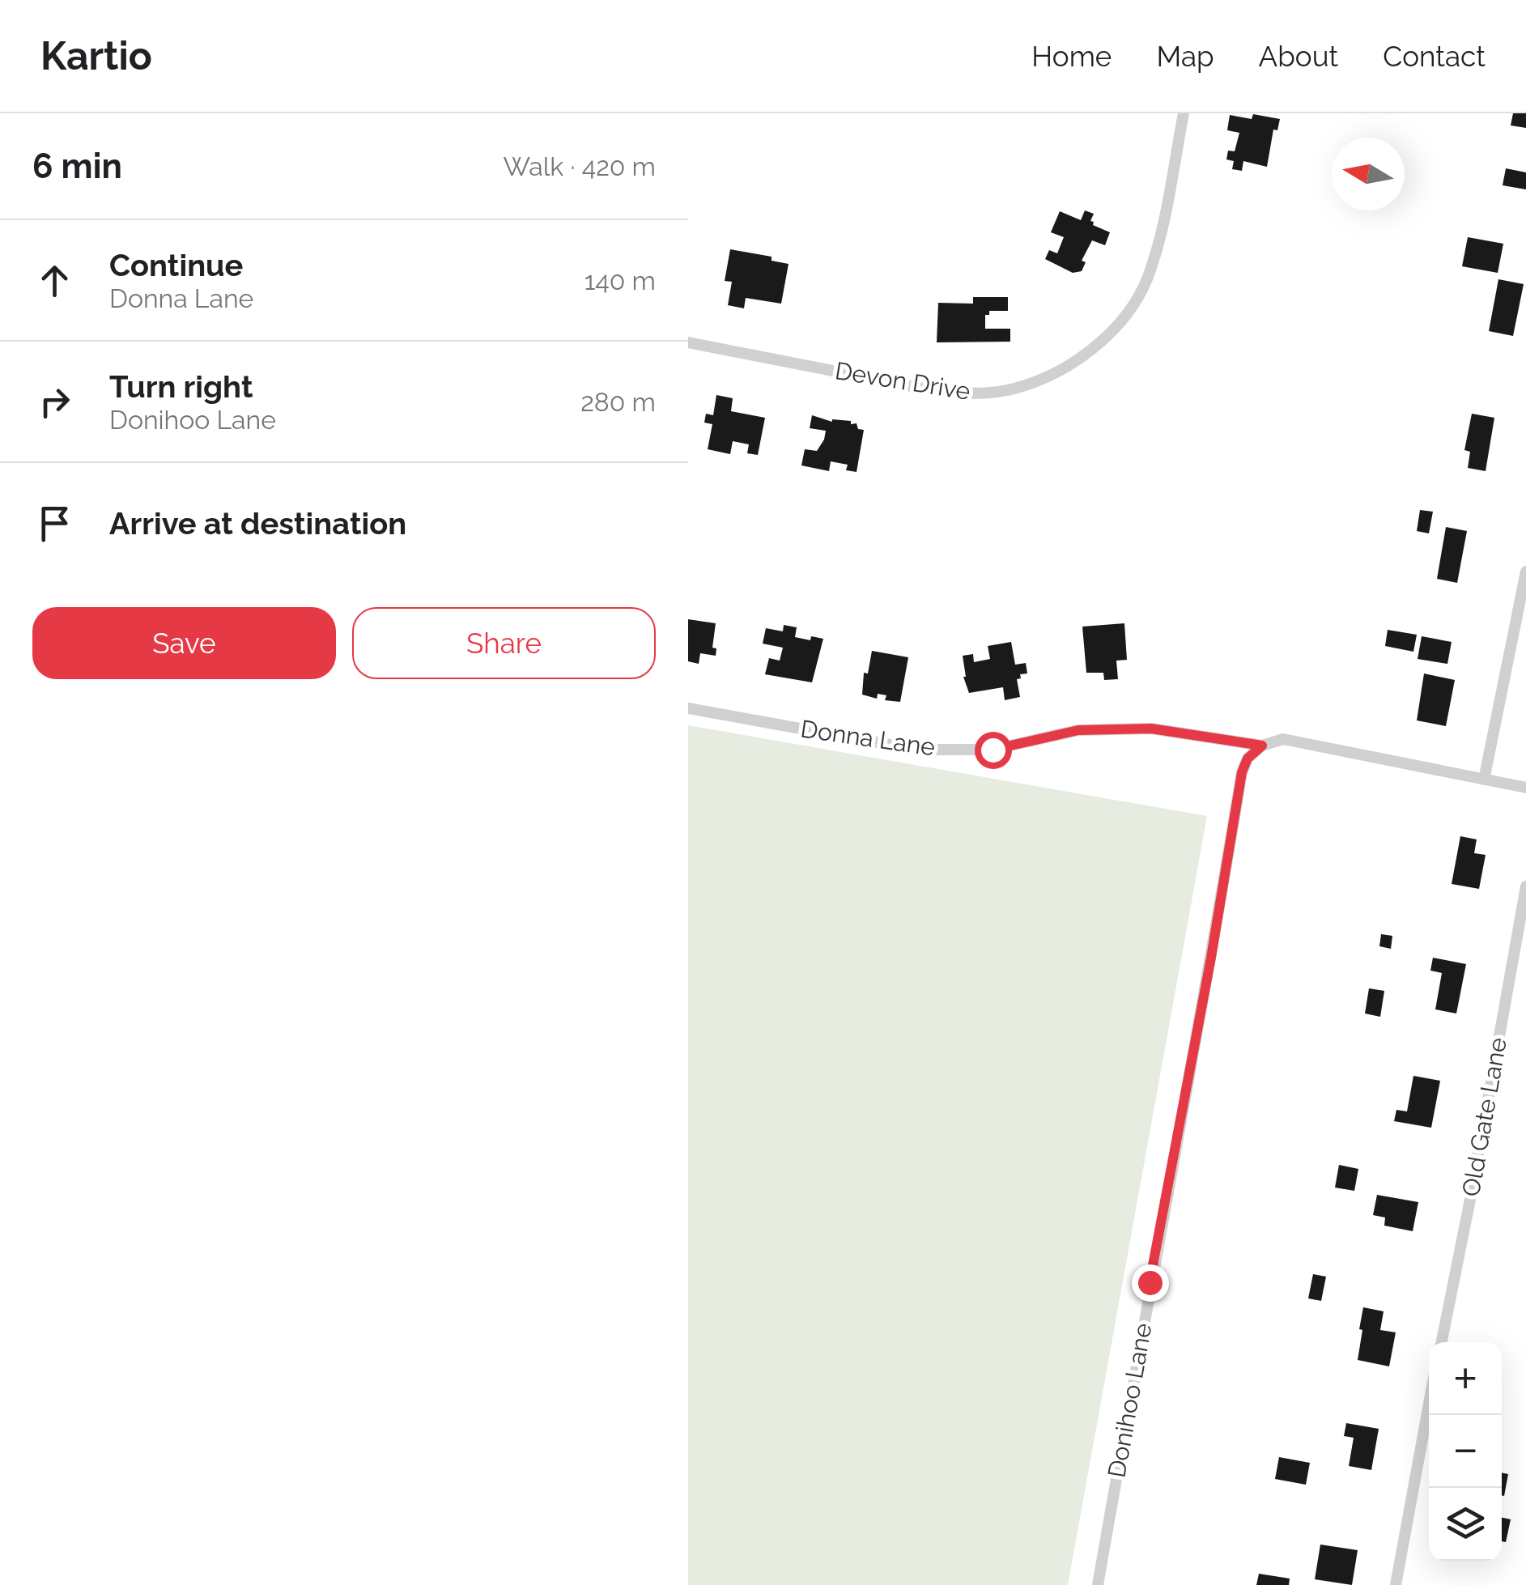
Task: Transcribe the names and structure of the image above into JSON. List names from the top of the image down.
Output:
{
  "streets": {
    "street": [
      "Devon Drive",
      "Donna Lane",
      "Old Gate Lane",
      "Donihoo Lane"
    ]
  },
  "crossings": [
    ["Donna Lane", "Donihoo Lane"]
  ],
  "north": "left",
  "page": {
    "header": "Kartio",
    "nav": [
      "Home",
      "Map",
      "About",
      "Contact"
    ],
    "heading": ["6 min", "Walk · 420 m"],
    "list": [
      ["Continue", "Donna Lane", "140 m"],
      ["Turn right", "Donihoo Lane", "280 m"],
      "Arrive at destination"
    ],
    "buttons": ["Save", "Share"],
    "map_buttons": ["+", "−"]
  }
}
